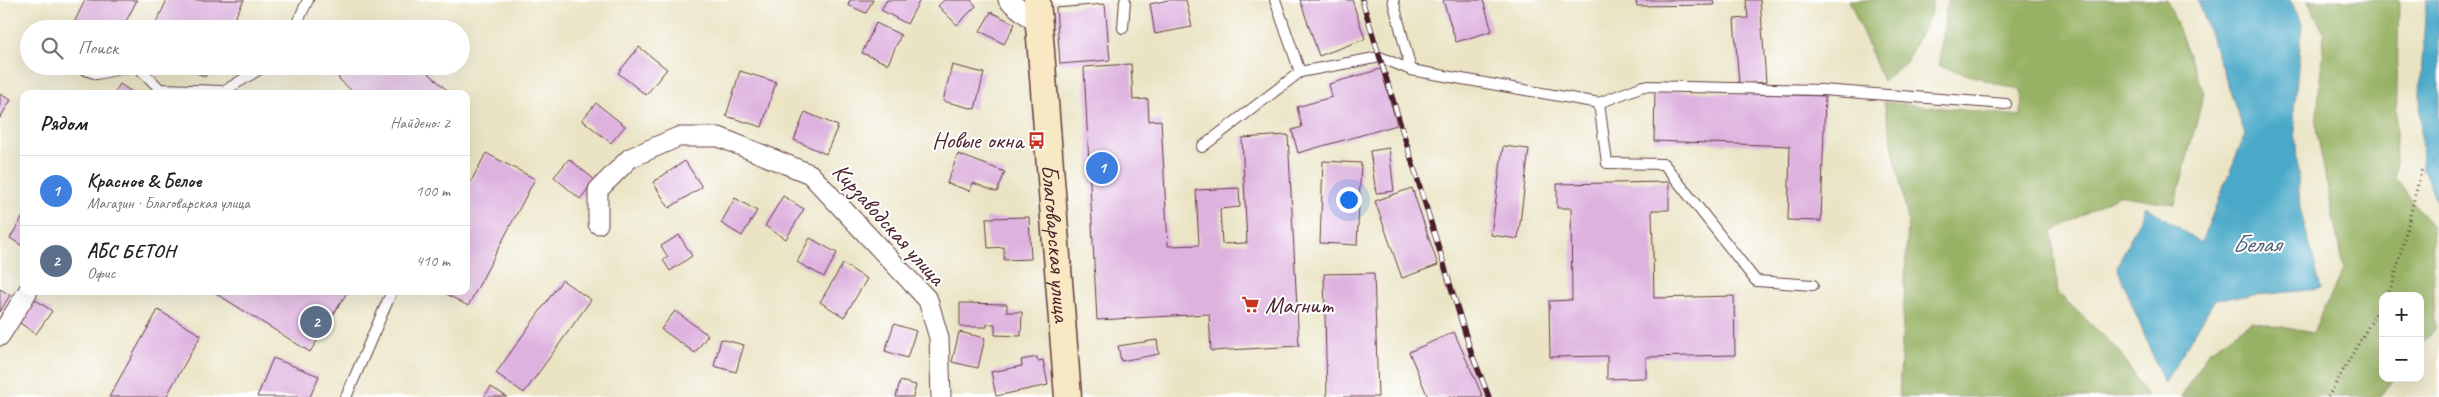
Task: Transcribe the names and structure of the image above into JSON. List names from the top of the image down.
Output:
{
  "streets": {
    "street": ["Кирзаводская улица", "Благоварская улица"]
  },
  "water": ["Белая"],
  "places": {
    "bus stop": ["Новые окна"],
    "supermarket": ["Магнит"]
  },
  "page": {
    "search": "Поиск",
    "heading": ["Рядом", "Найдено: 2"],
    "pins": ["1", "2"],
    "list": [
      {
        "mark": "1",
        "name": "Красное & Белое",
        "note": "Магазин · Благоварская улица",
        "value": "100 m"
      },
      {
        "mark": "2",
        "name": "АБС БЕТОН",
        "note": "Офис",
        "value": "410 m"
      }
    ],
    "map_buttons": ["+", "−"]
  }
}
